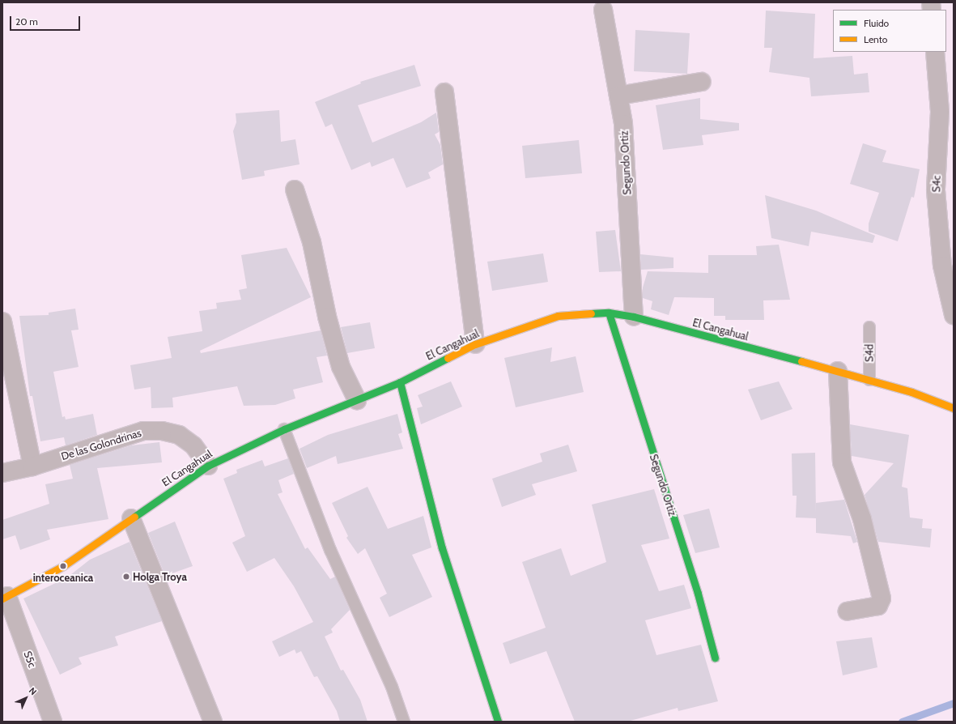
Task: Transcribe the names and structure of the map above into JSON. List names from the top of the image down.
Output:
{
  "streets": {
    "street": [
      "Segundo Ortiz",
      "S4c",
      "El Cangahual",
      "De las Golondrinas",
      "S5c"
    ],
    "lane": ["S4d"]
  },
  "crossings": [
    ["Segundo Ortiz", "El Cangahual"],
    ["El Cangahual", "S4d"],
    ["El Cangahual", "De las Golondrinas"],
    ["El Cangahual", "S5c"]
  ],
  "places": ["interoceanica", "Holga Troya"],
  "legend": ["Fluido", "Lento"],
  "scale_bar": "20 m",
  "north": "top right"
}
